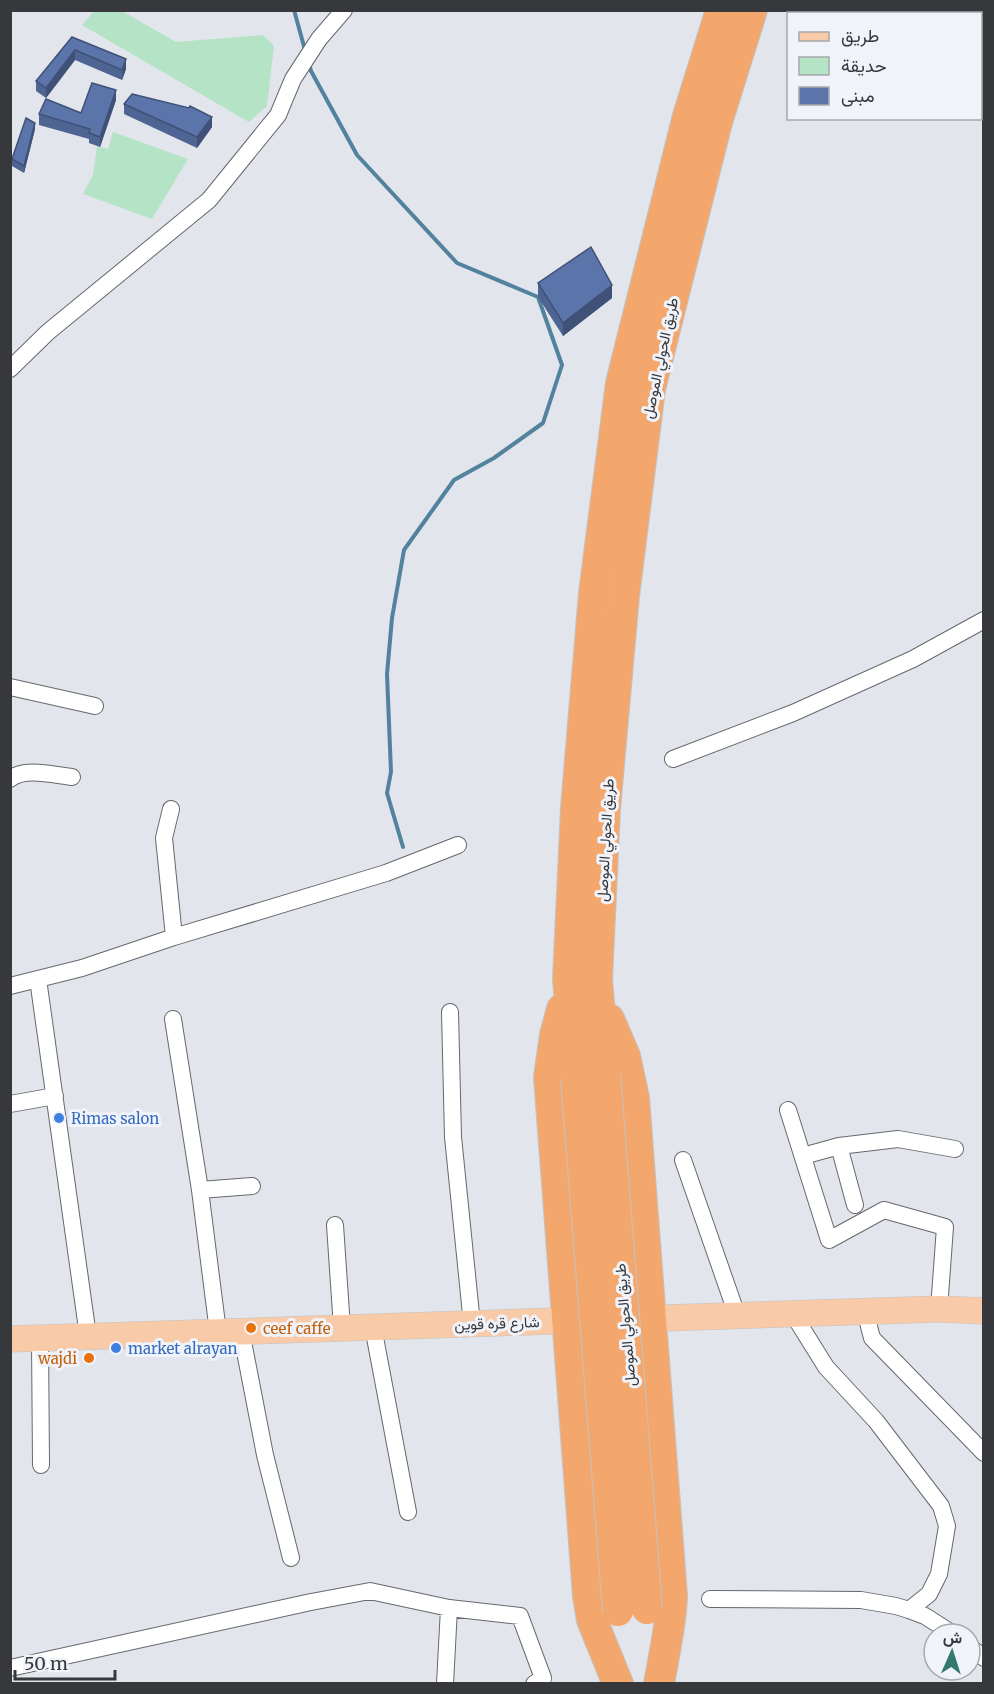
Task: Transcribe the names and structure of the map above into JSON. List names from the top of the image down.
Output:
{
  "streets": {
    "highway": ["طريق الحولي الموصل"],
    "main road": ["شارع قره قوين"]
  },
  "places": [
    "Rimas salon",
    "ceef caffe",
    "market alrayan",
    "wajdi"
  ],
  "legend": ["طريق", "حديقة", "مبنى"],
  "scale_bar": "50 m",
  "north": "top"
}
